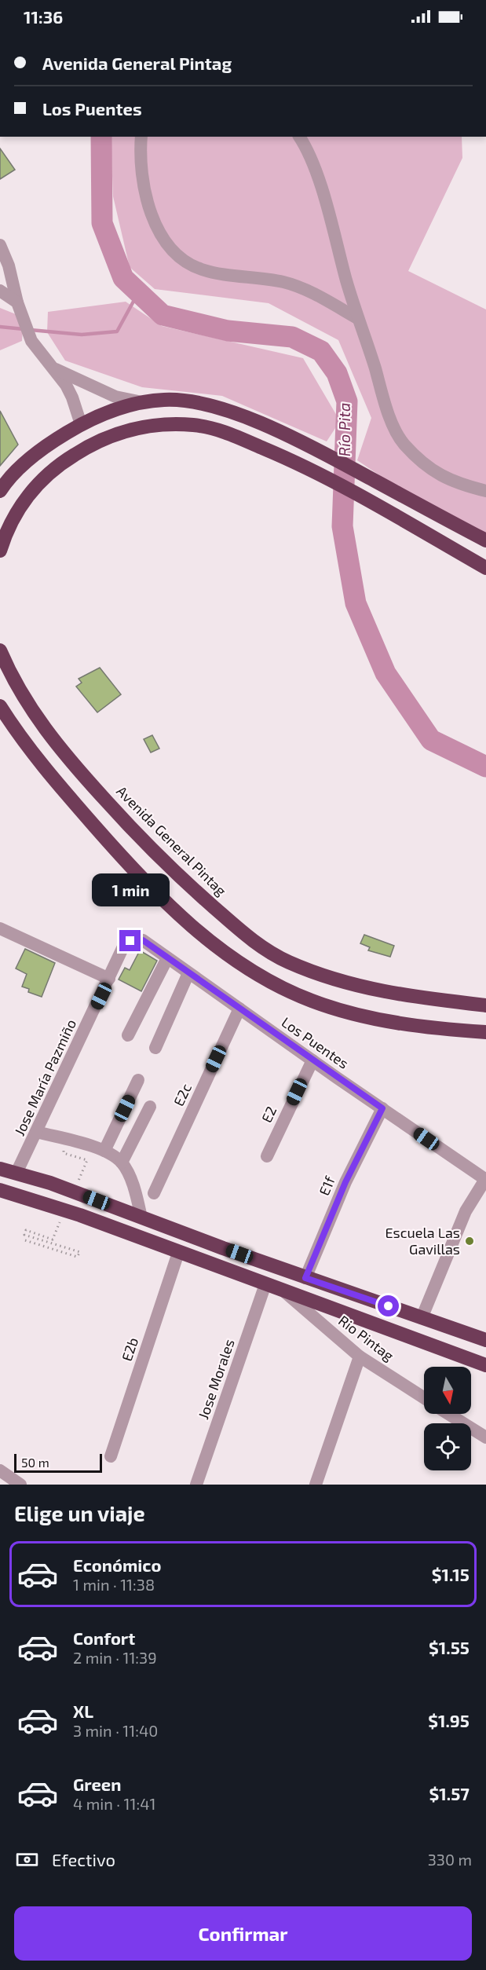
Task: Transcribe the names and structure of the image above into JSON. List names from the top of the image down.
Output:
{
  "streets": {
    "highway": ["Avenida General Pintag"],
    "street": [
      "Los Puentes",
      "Jose María Pazmiño",
      "E2c",
      "E2",
      "E1f",
      "Rio Pintag",
      "E2b",
      "Jose Morales"
    ]
  },
  "crossings": [
    ["Los Puentes", "Jose María Pazmiño"],
    ["Los Puentes", "E2c"],
    ["Los Puentes", "E2"],
    ["Los Puentes", "E1f"]
  ],
  "water": ["Río Pita"],
  "places": ["Escuela Las Gavillas"],
  "scale_bar": "50 m",
  "north": "bottom",
  "page": {
    "status": "11:36",
    "banner": ["Avenida General Pintag", "Los Puentes"],
    "bubble": "1 min",
    "scale": "50 m",
    "heading": "Elige un viaje",
    "list": [
      {
        "name": "Económico",
        "note": "1 min · 11:38",
        "value": "$1.15"
      },
      {
        "name": "Confort",
        "note": "2 min · 11:39",
        "value": "$1.55"
      },
      {
        "name": "XL",
        "note": "3 min · 11:40",
        "value": "$1.95"
      },
      {
        "name": "Green",
        "note": "4 min · 11:41",
        "value": "$1.57"
      }
    ],
    "pay": ["Efectivo", "330 m"],
    "buttons": "Confirmar"
  }
}
